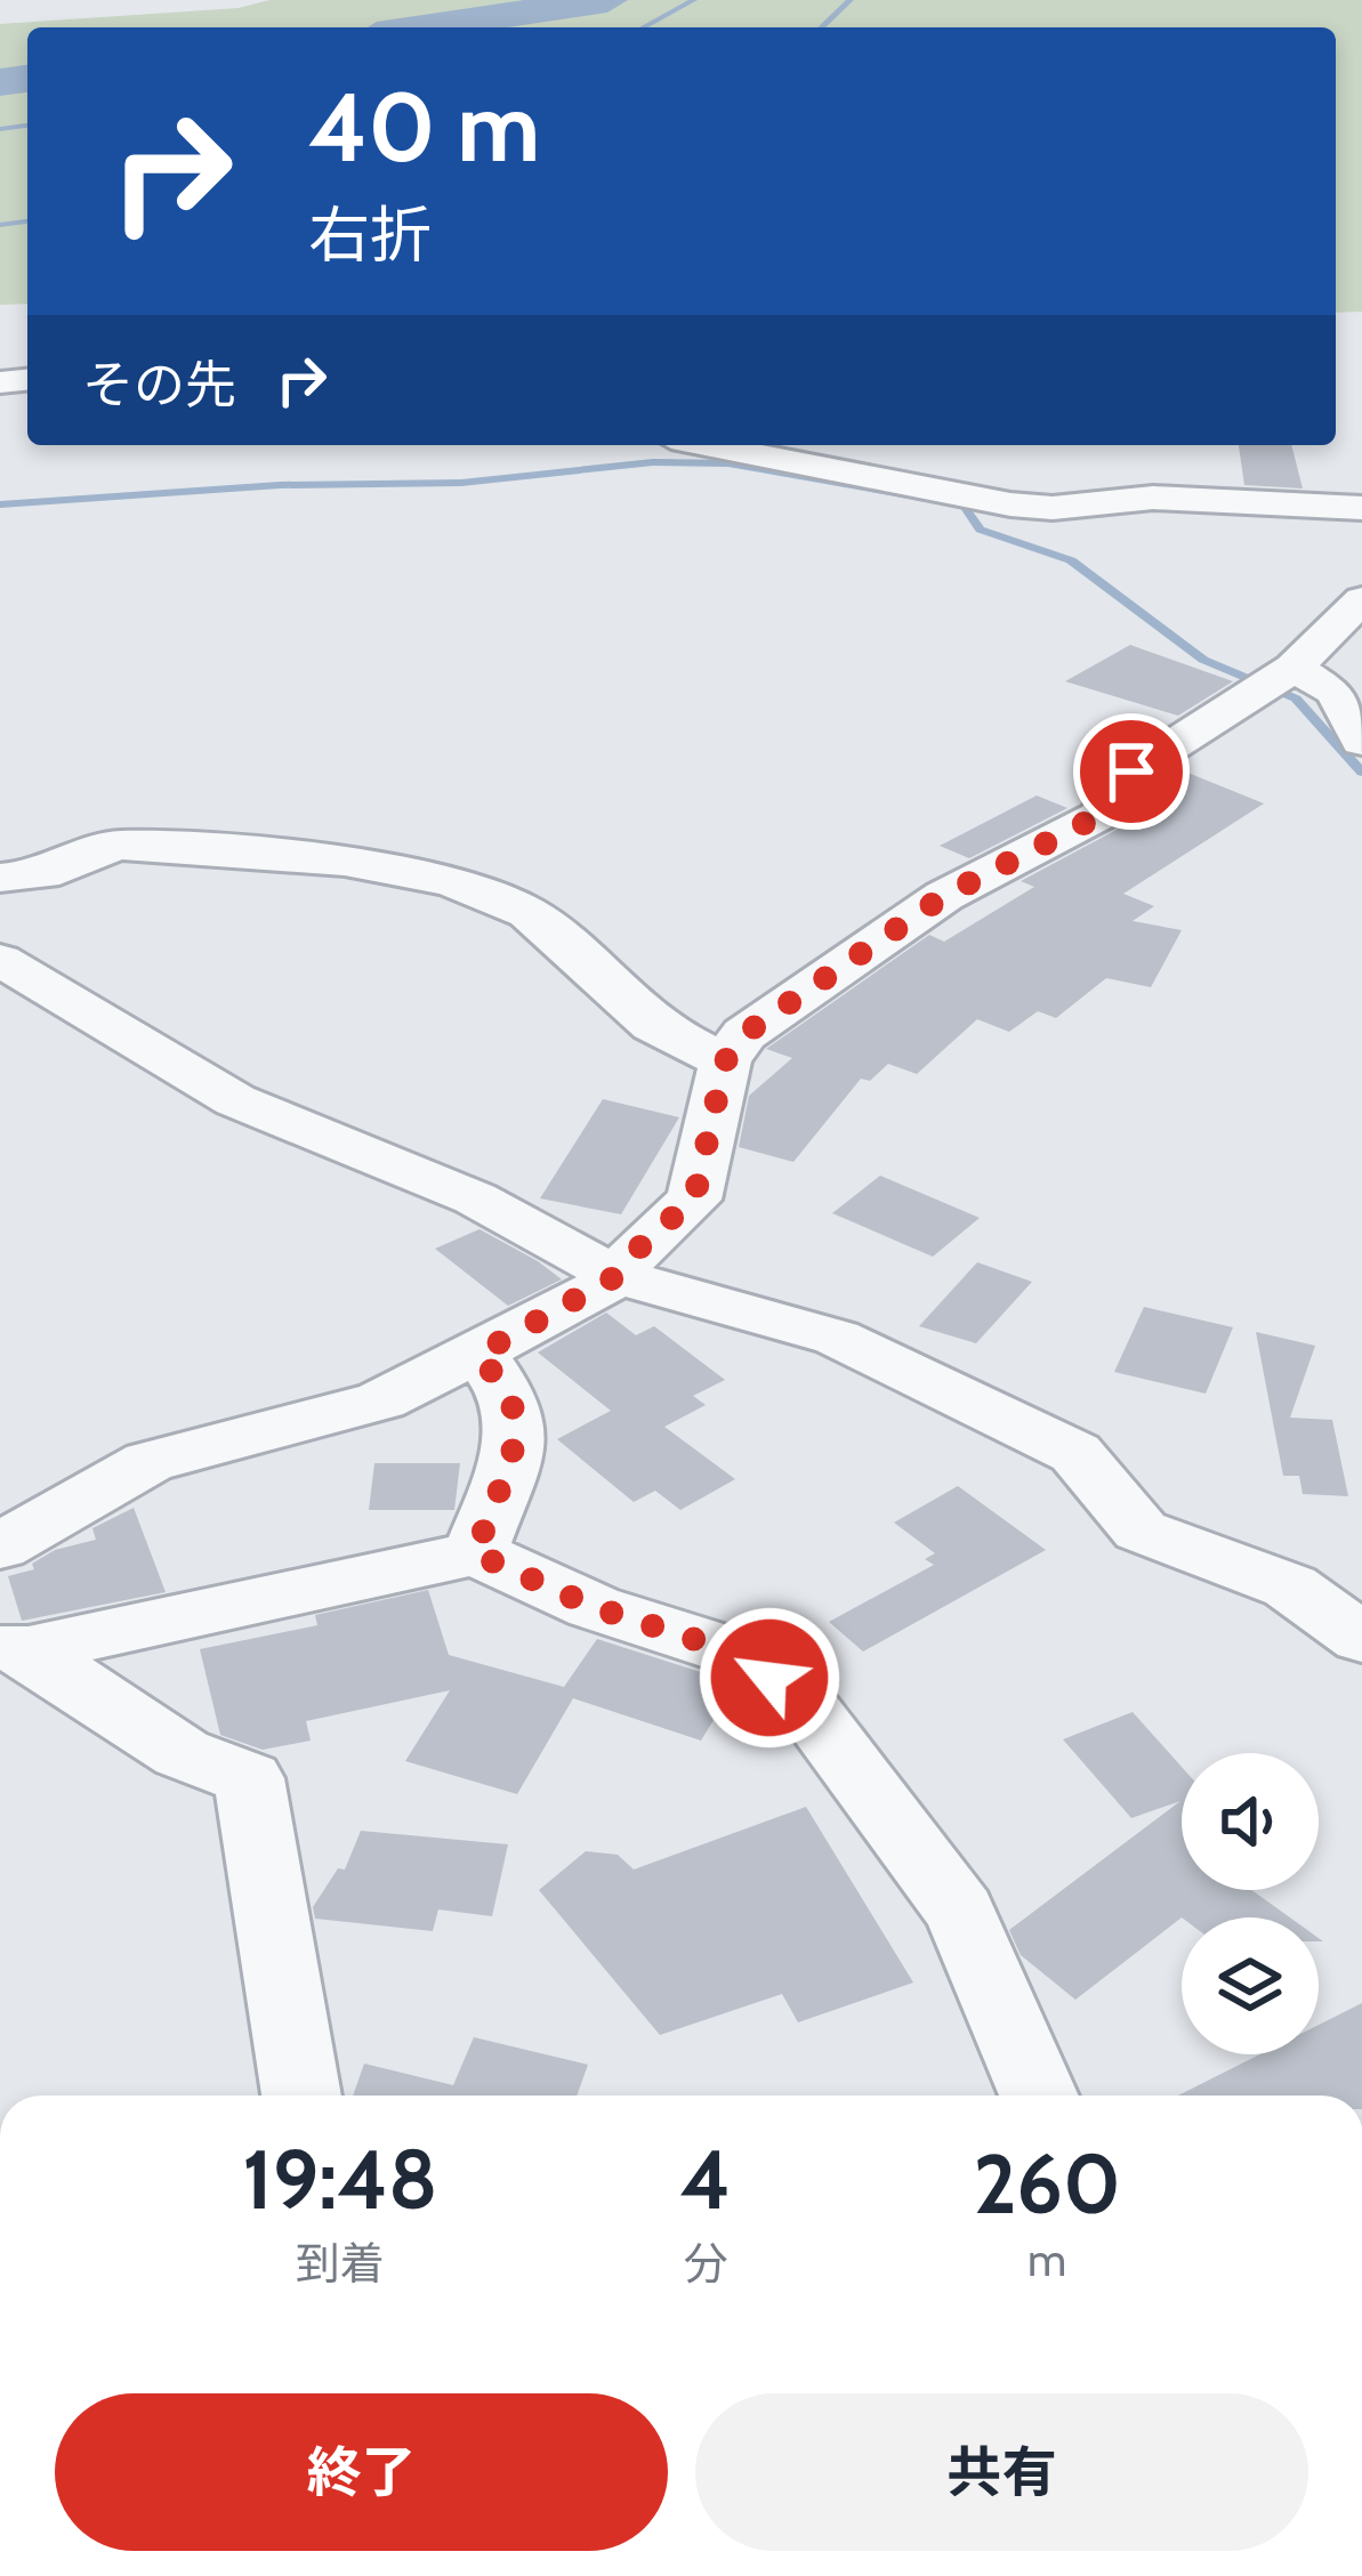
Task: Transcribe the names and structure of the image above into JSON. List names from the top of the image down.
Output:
{
  "page": {
    "turn": ["40 m", "右折"],
    "then": "その先",
    "eta": [
      "19:48",
      "到着",
      "4",
      "分",
      "260",
      "m"
    ],
    "buttons": ["終了", "共有"]
  }
}
